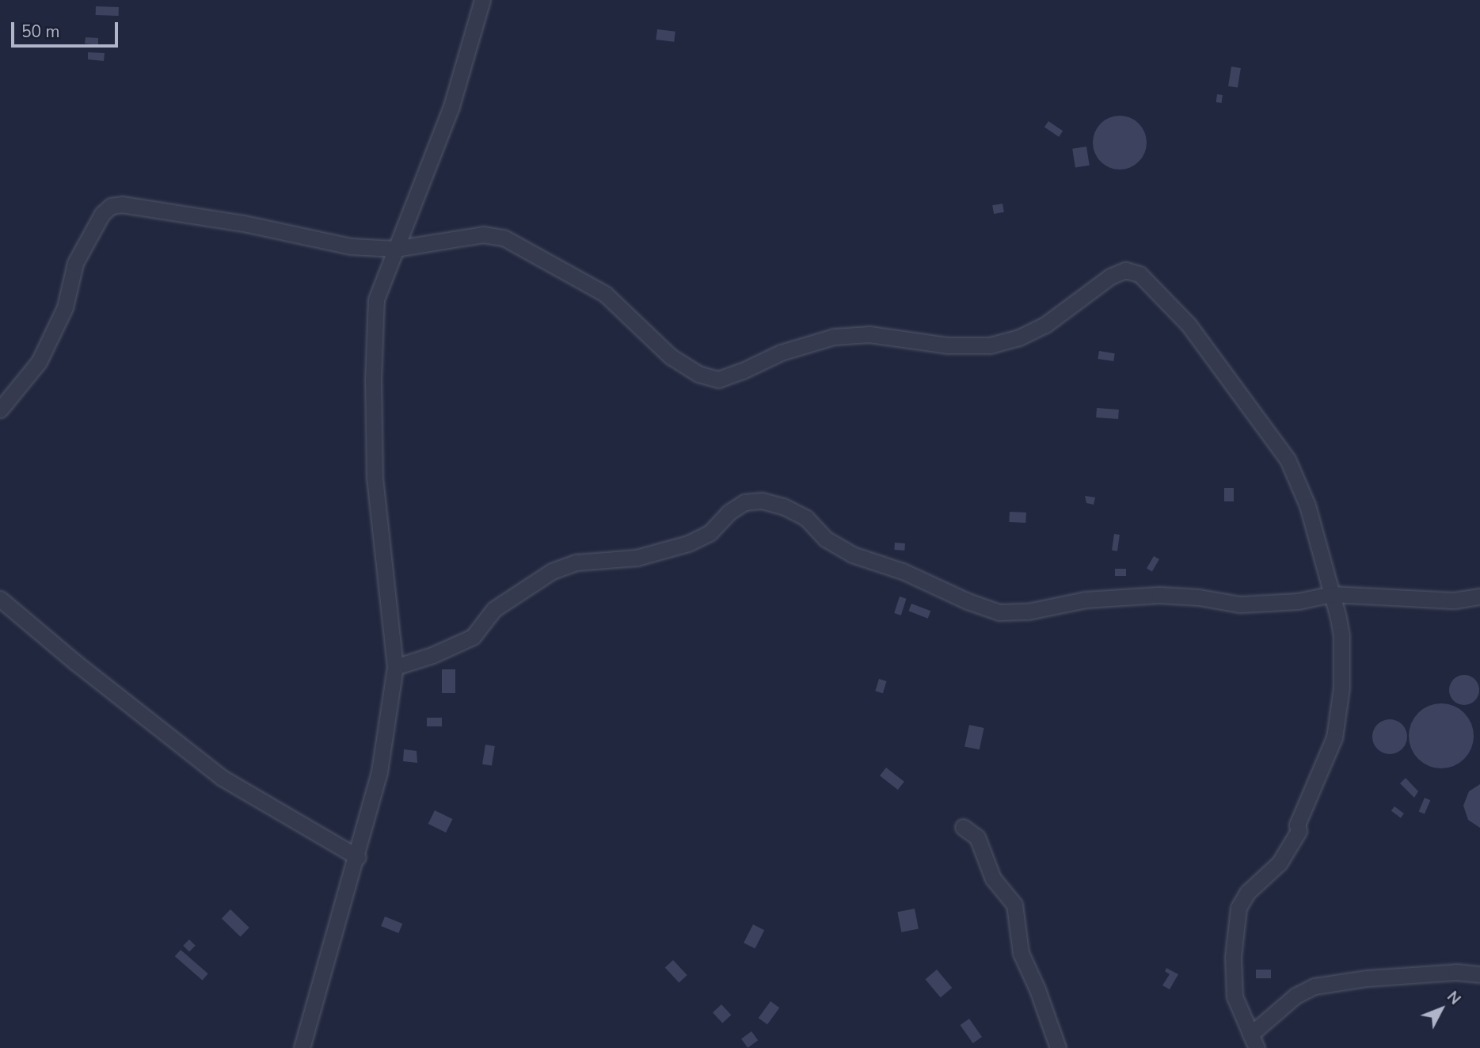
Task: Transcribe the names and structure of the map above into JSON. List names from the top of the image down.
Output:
{
  "scale_bar": "50 m",
  "north": "top right"
}
